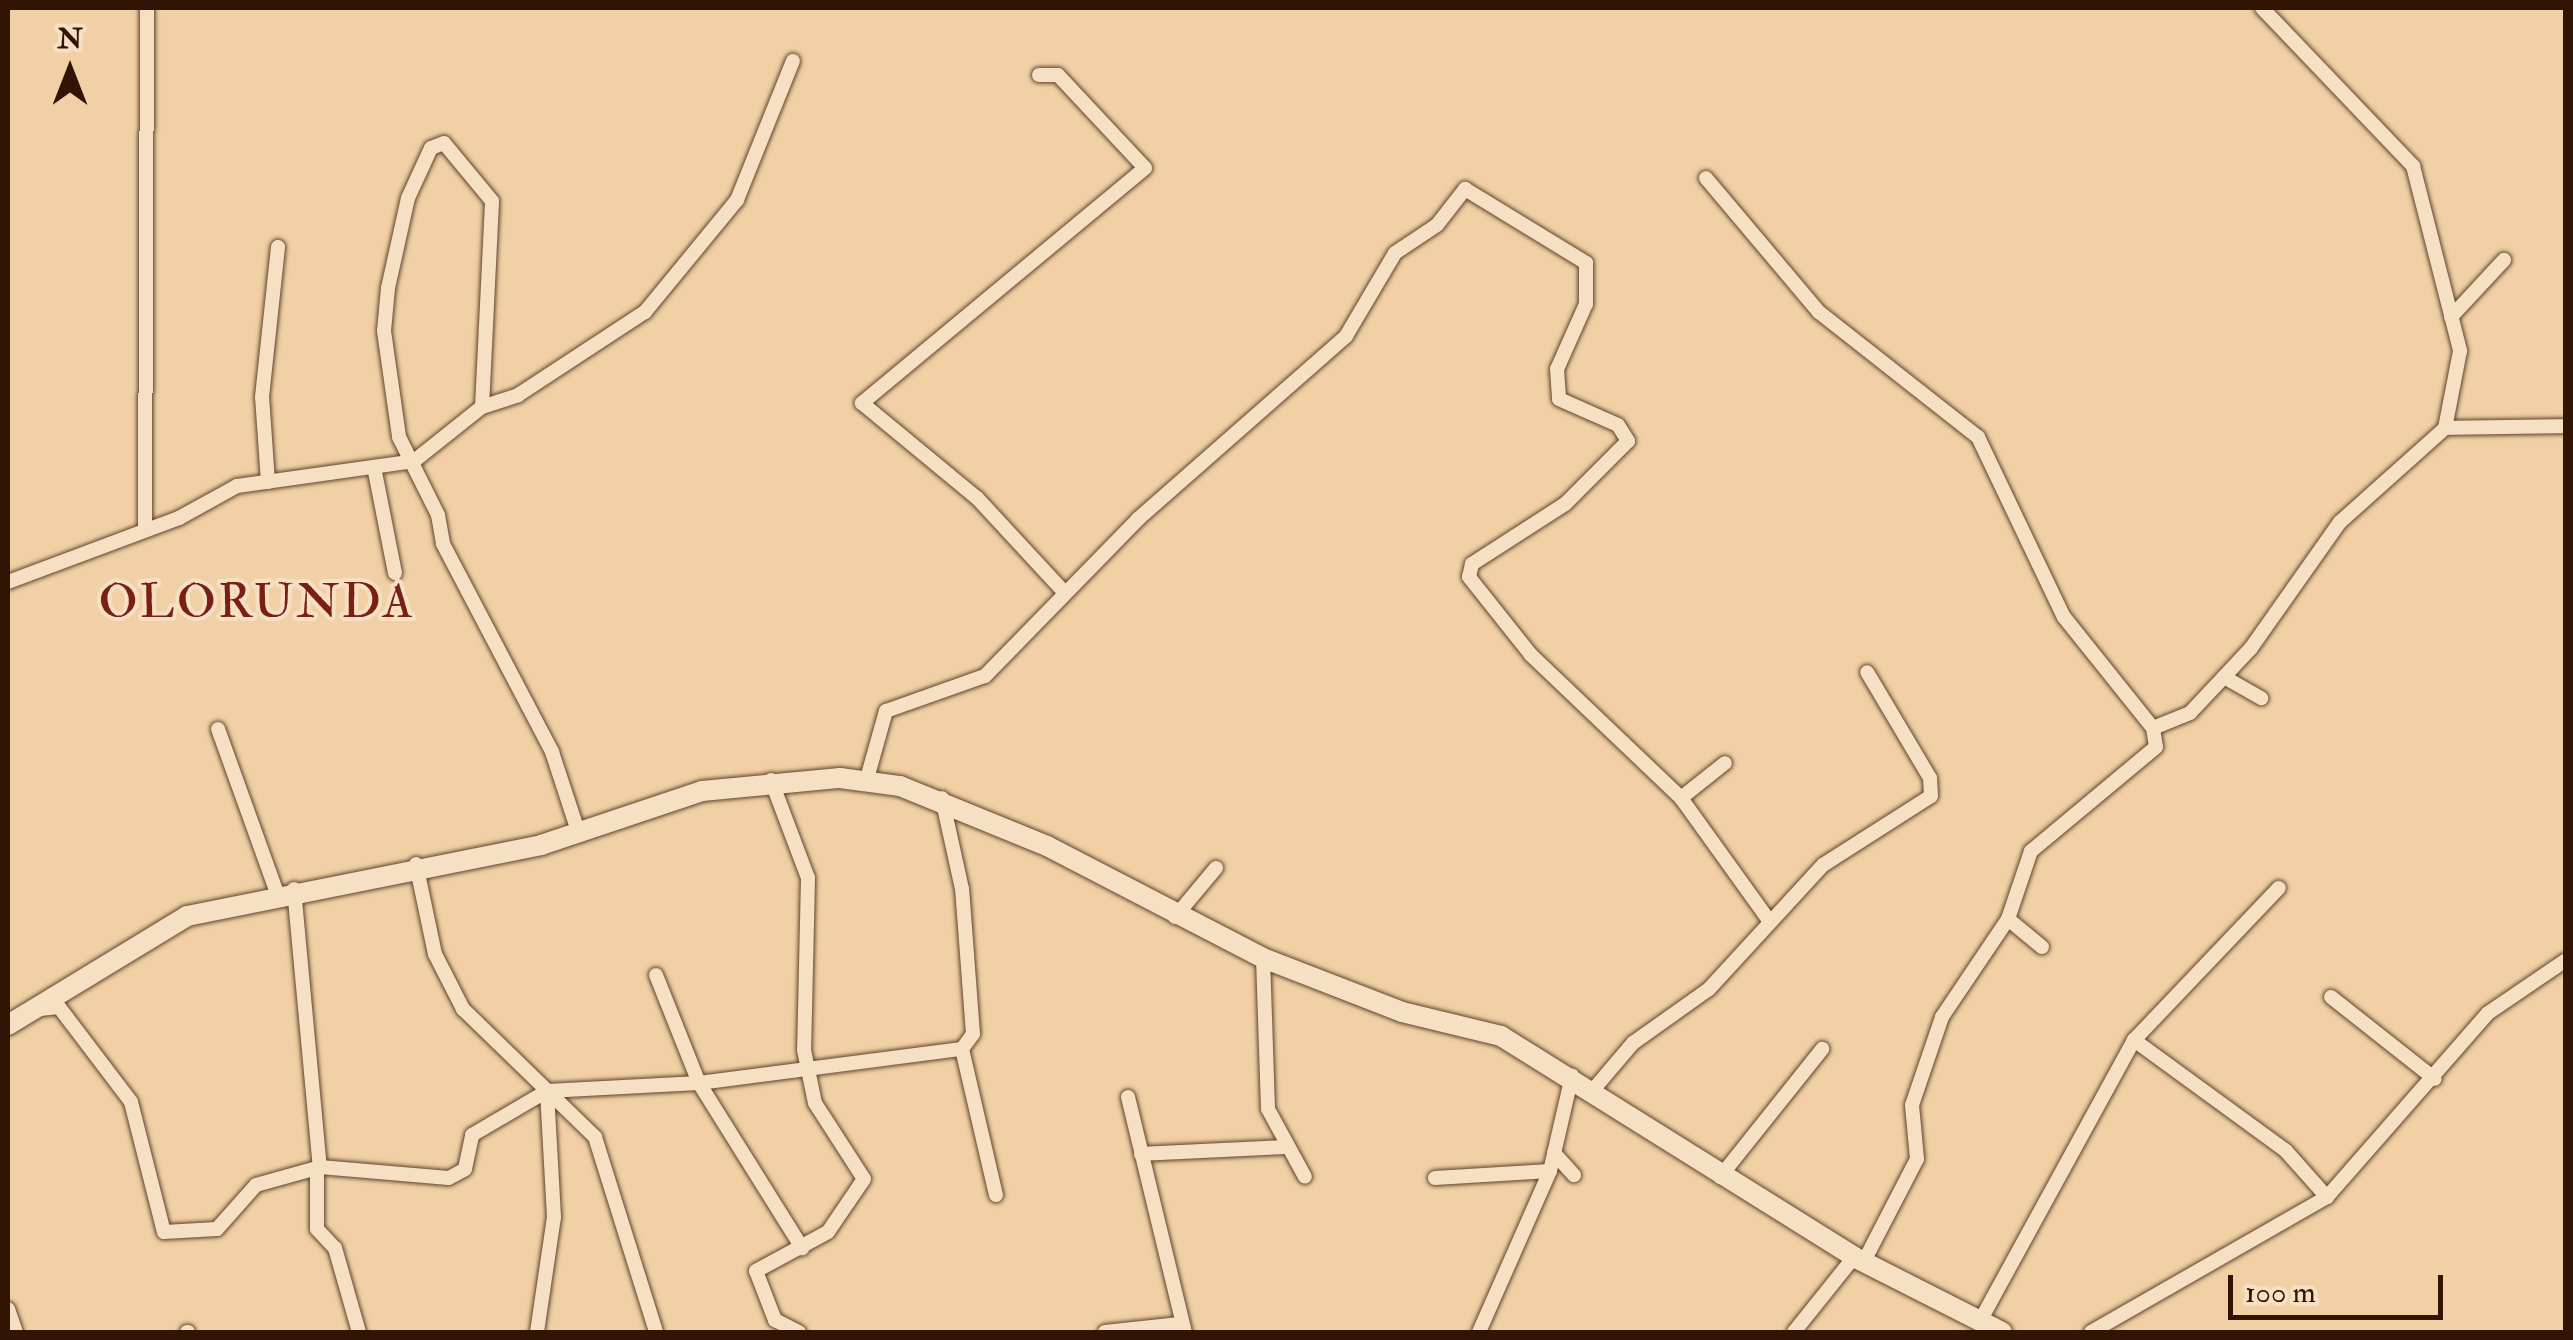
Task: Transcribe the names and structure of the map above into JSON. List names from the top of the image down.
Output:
{
  "districts": ["OLORUNDA"],
  "scale_bar": "100 m",
  "north": "top"
}
